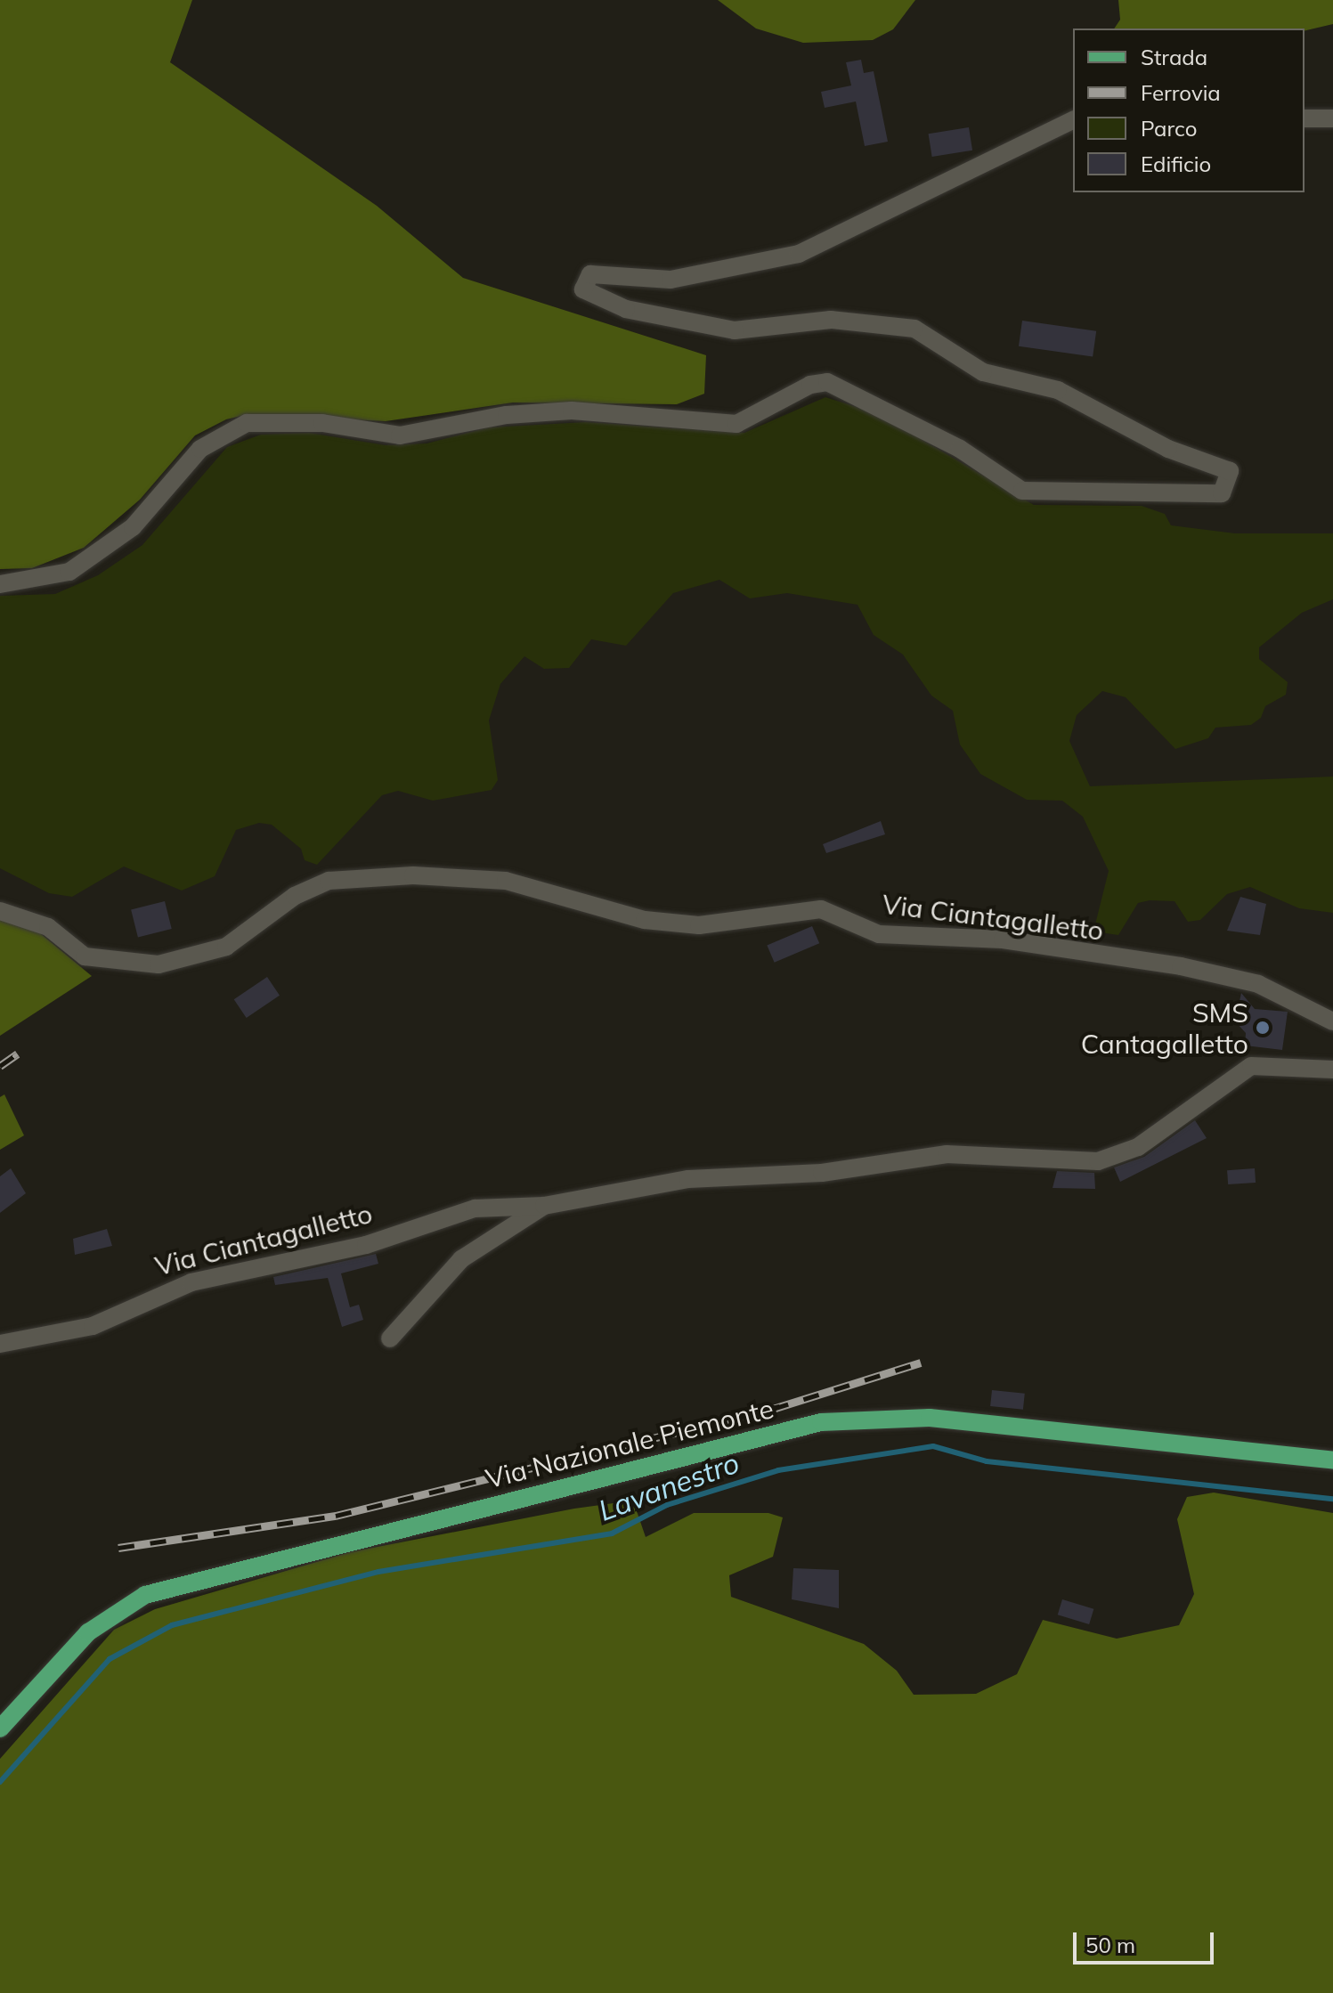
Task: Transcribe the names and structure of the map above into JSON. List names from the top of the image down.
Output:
{
  "streets": {
    "main road": ["Via Nazionale Piemonte"],
    "street": ["Via Ciantagalletto"]
  },
  "water": ["Lavanestro"],
  "places": ["SMS Cantagalletto"],
  "legend": [
    "Strada",
    "Ferrovia",
    "Parco",
    "Edificio"
  ],
  "scale_bar": "50 m"
}
